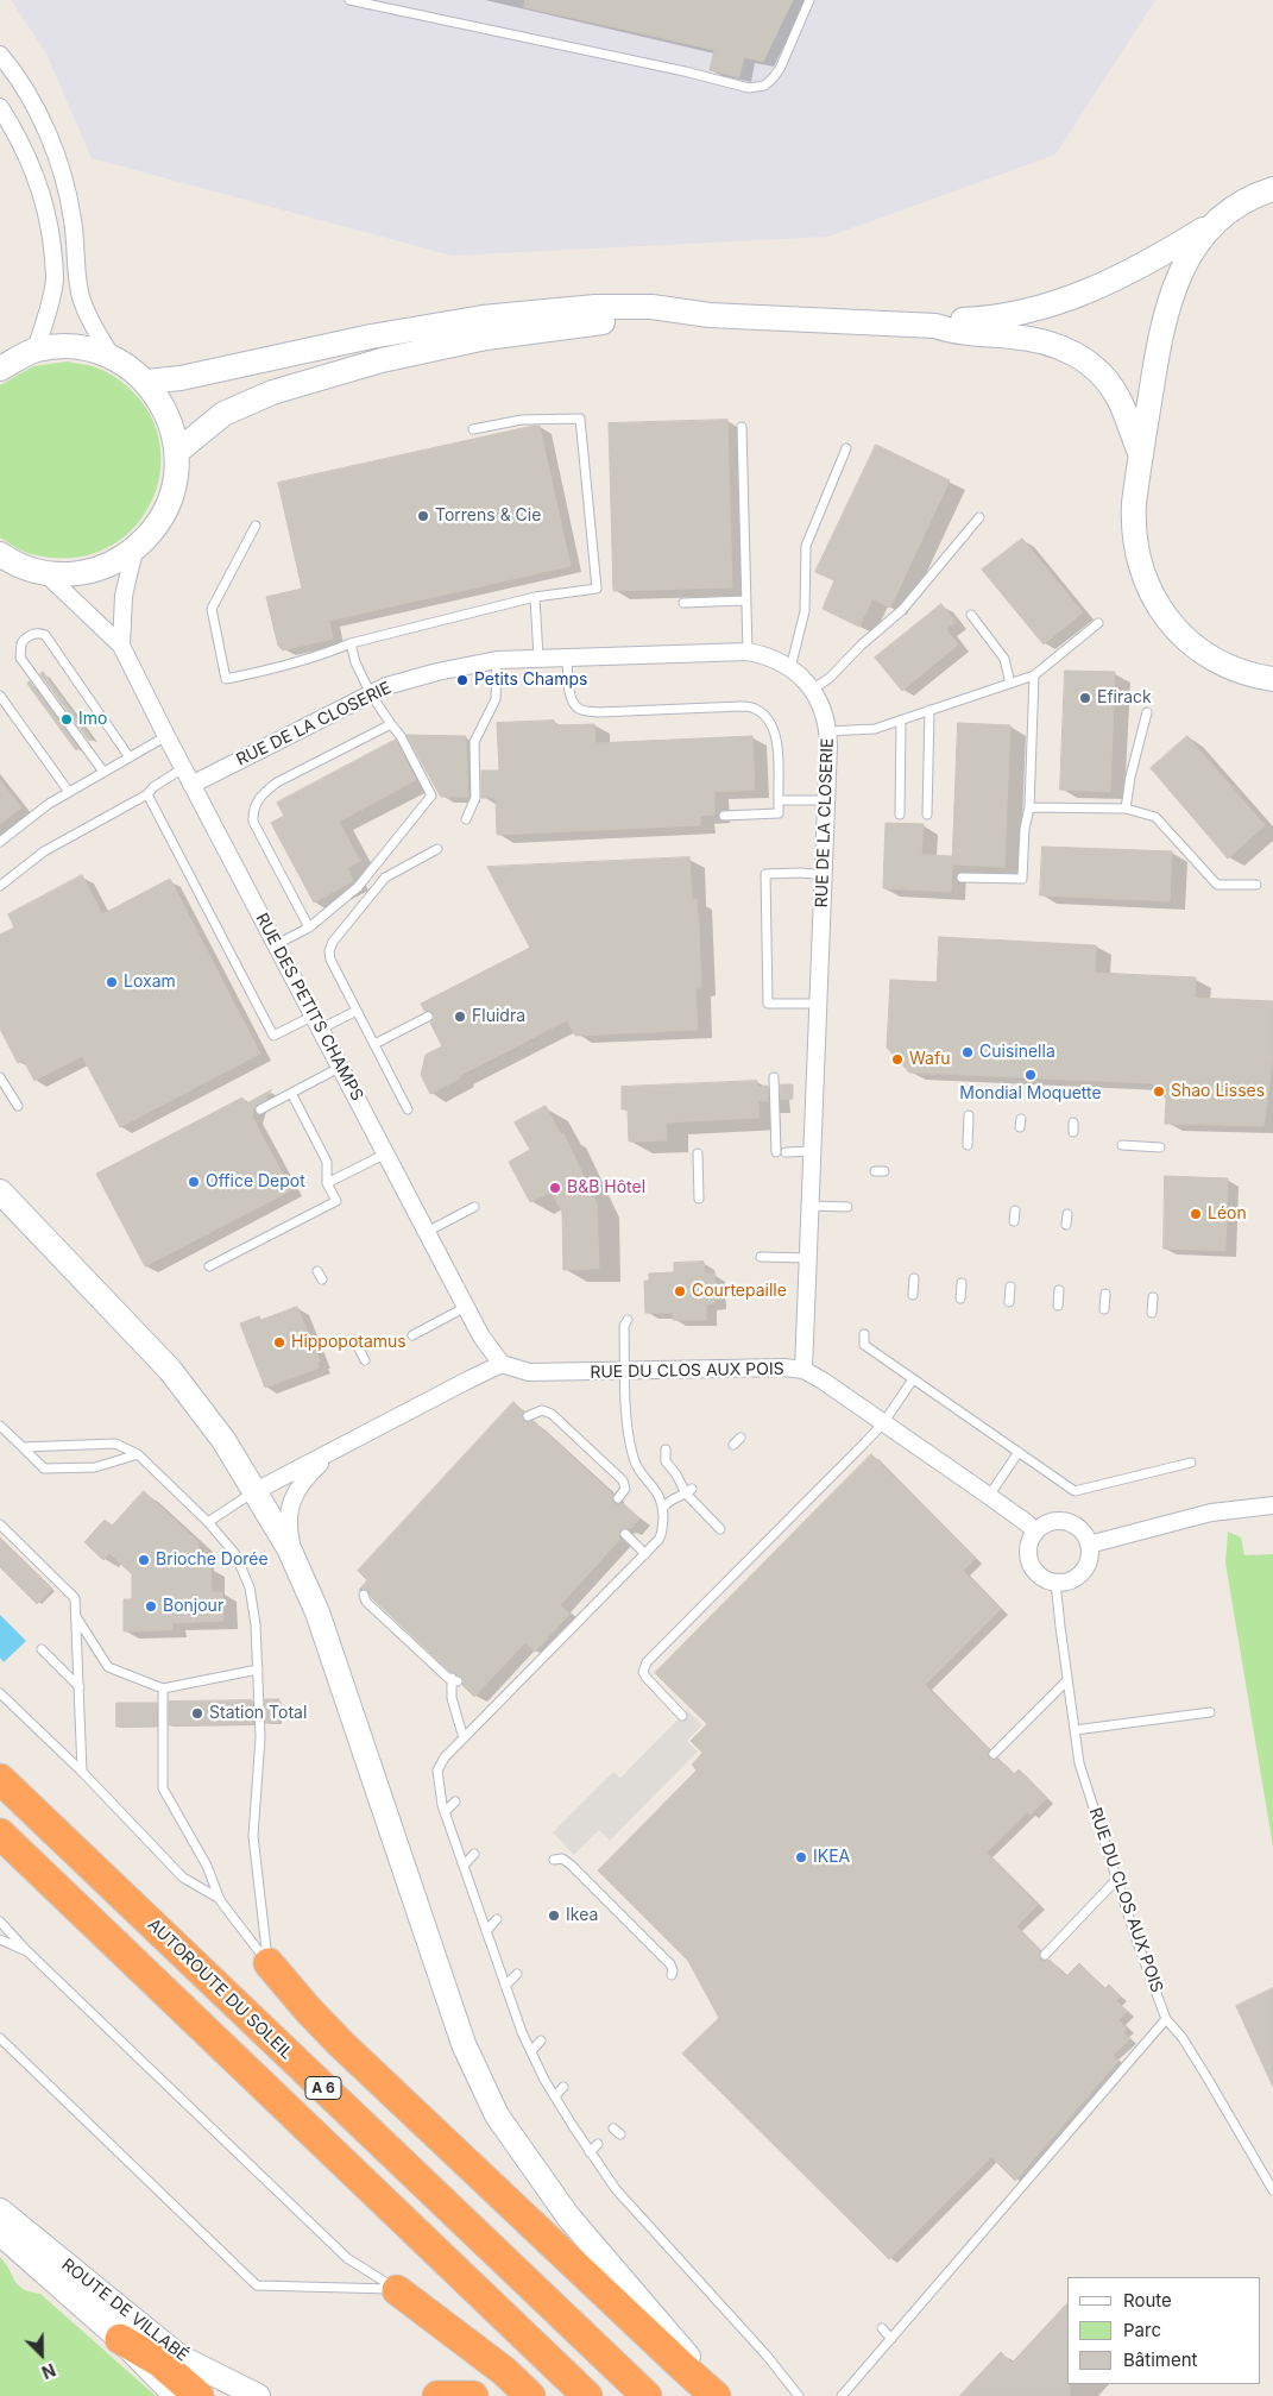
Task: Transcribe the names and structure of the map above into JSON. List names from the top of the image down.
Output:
{
  "streets": {
    "highway": ["AUTOROUTE DU SOLEIL", "A 6"],
    "main road": ["ROUTE DE VILLABÉ"],
    "street": ["RUE DE LA CLOSERIE", "RUE DES PETITS CHAMPS", "RUE DU CLOS AUX POIS"]
  },
  "crossings": [
    ["RUE DE LA CLOSERIE", "RUE DES PETITS CHAMPS"],
    ["RUE DE LA CLOSERIE", "RUE DU CLOS AUX POIS"],
    ["RUE DES PETITS CHAMPS", "RUE DU CLOS AUX POIS"]
  ],
  "places": [
    "Torrens & Cie",
    "Petits Champs",
    "Efirack",
    "Imo",
    "Loxam",
    "Fluidra",
    "Cuisinella",
    "Wafu",
    "Mondial Moquette",
    "Shao Lisses",
    "Office Depot",
    "B&B Hôtel",
    "Léon",
    "Courtepaille",
    "Hippopotamus",
    "Brioche Dorée",
    "Bonjour",
    "Station Total",
    "IKEA",
    "Ikea"
  ],
  "legend": ["Route", "Parc", "Bâtiment"],
  "north": "bottom right"
}
